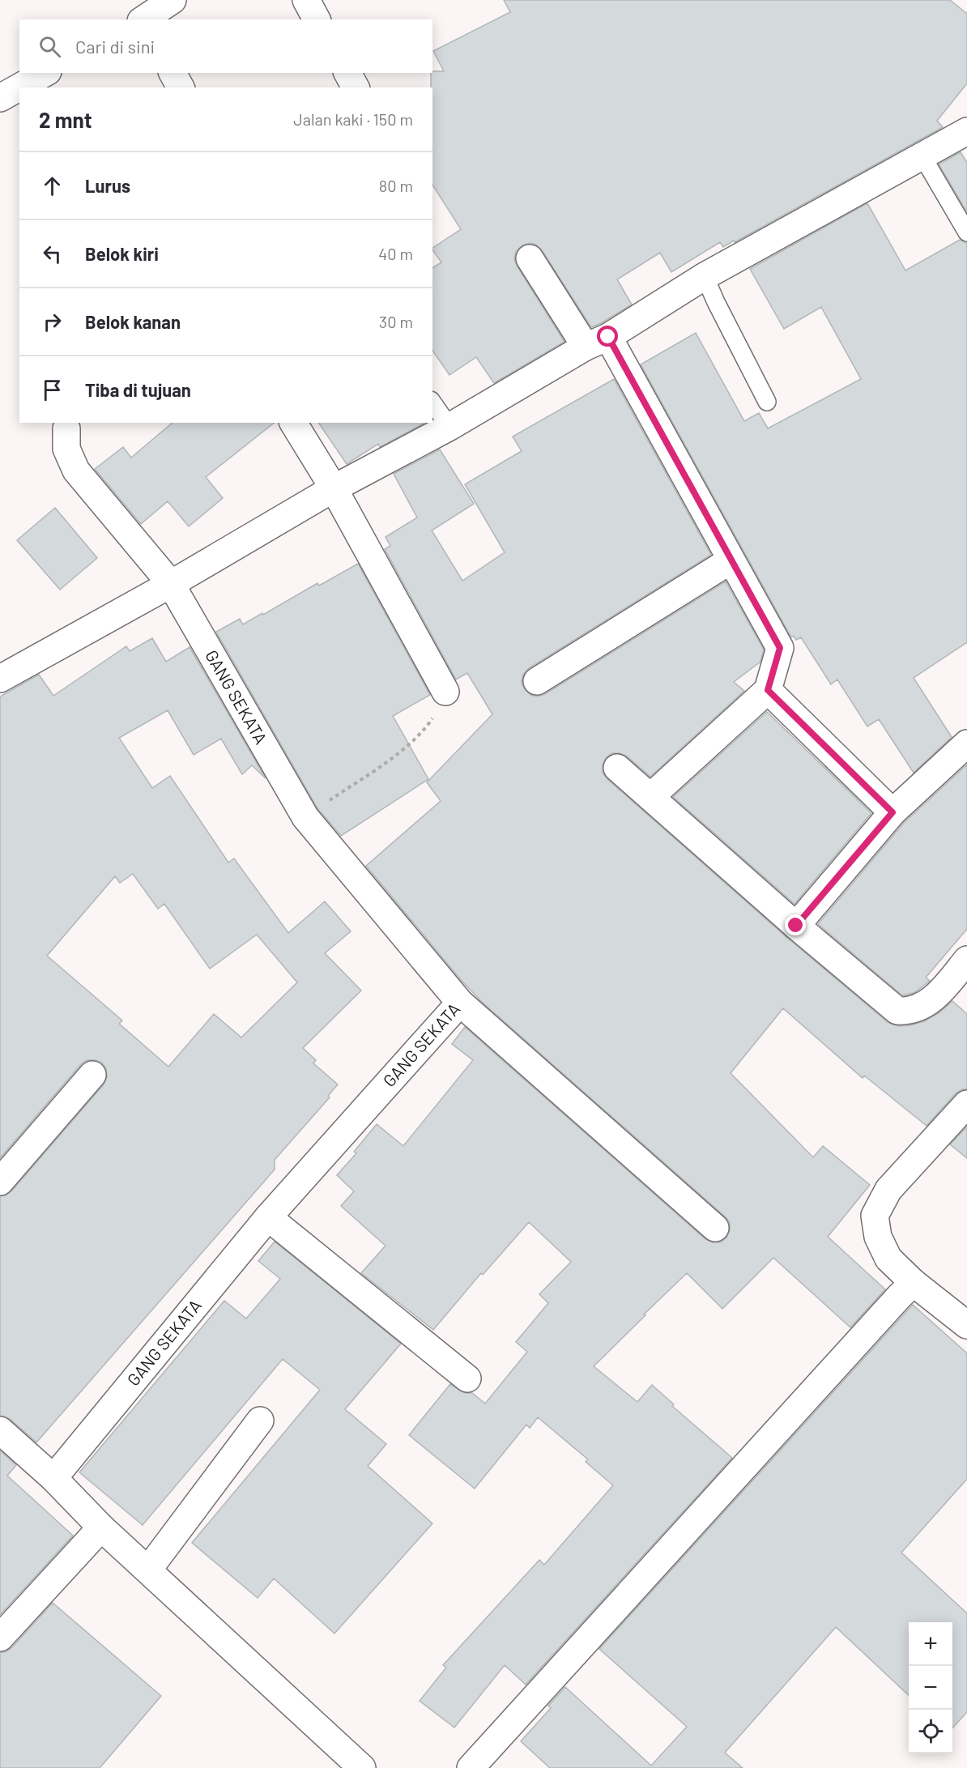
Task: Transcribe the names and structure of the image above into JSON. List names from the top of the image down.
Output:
{
  "streets": {
    "street": ["GANG SEKATA"]
  },
  "page": {
    "search": "Cari di sini",
    "heading": ["2 mnt", "Jalan kaki · 150 m"],
    "list": [
      ["Lurus", "80 m"],
      ["Belok kiri", "40 m"],
      ["Belok kanan", "30 m"],
      "Tiba di tujuan"
    ],
    "map_buttons": ["+", "−"]
  }
}
